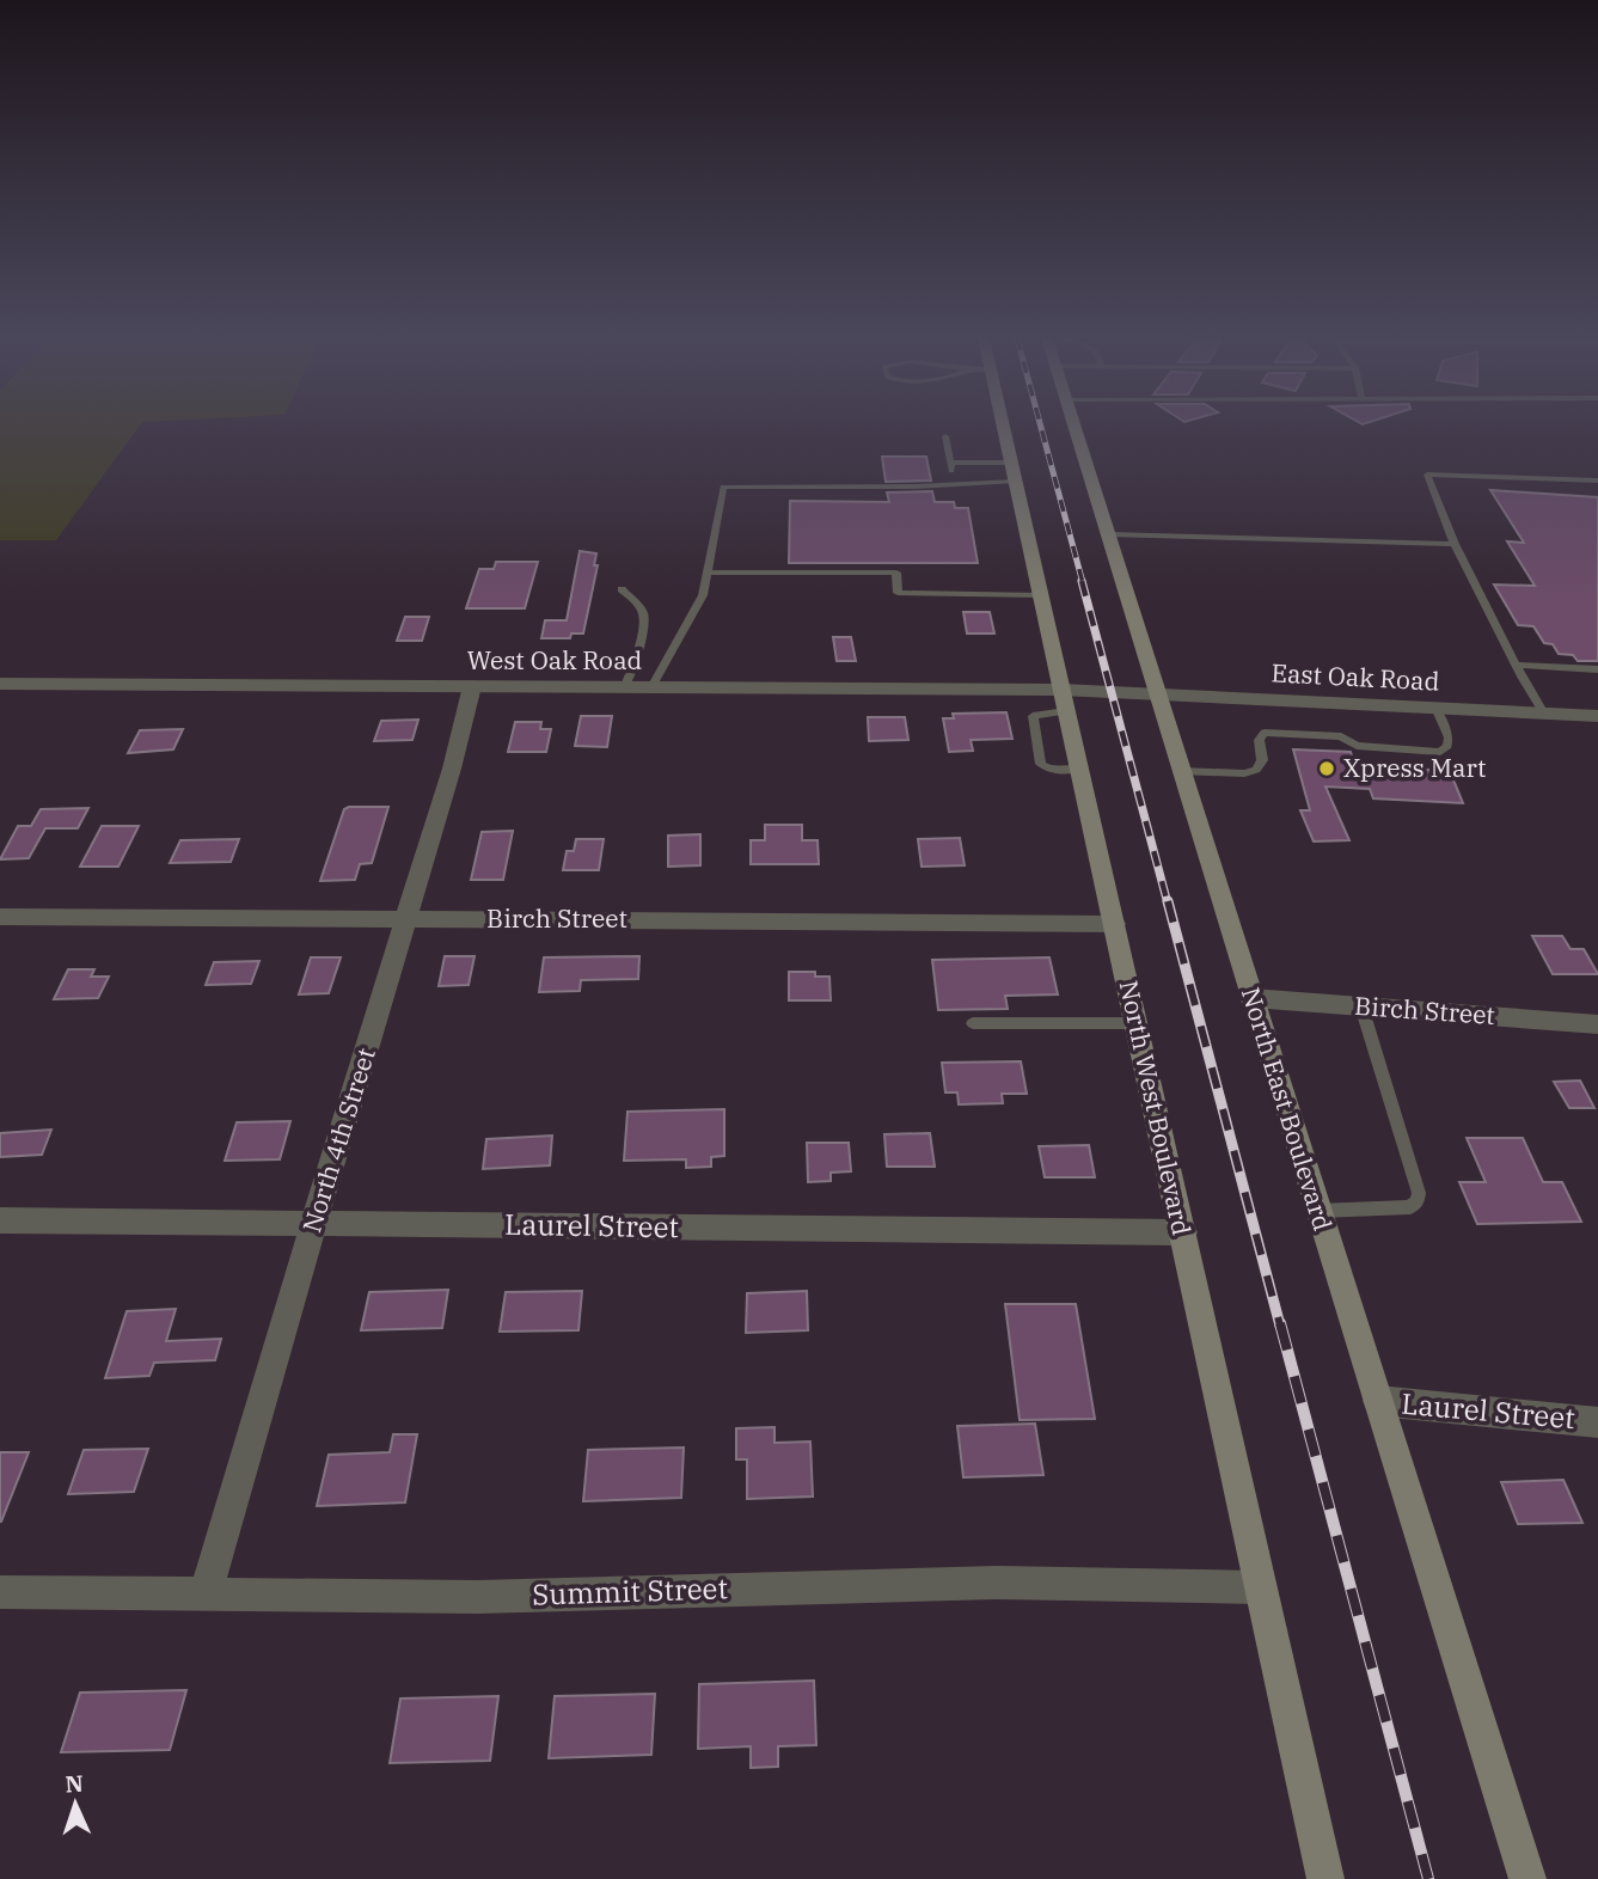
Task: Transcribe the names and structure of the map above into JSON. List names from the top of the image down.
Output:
{
  "streets": {
    "main road": ["North West Boulevard", "North East Boulevard"],
    "street": [
      "West Oak Road",
      "East Oak Road",
      "Birch Street",
      "North 4th Street",
      "Laurel Street",
      "Summit Street"
    ]
  },
  "crossings": [
    ["West Oak Road", "East Oak Road"],
    ["West Oak Road", "North West Boulevard"],
    ["West Oak Road", "North 4th Street"],
    ["East Oak Road", "North East Boulevard"],
    ["Birch Street", "North West Boulevard"],
    ["Birch Street", "North East Boulevard"],
    ["Birch Street", "North 4th Street"],
    ["North West Boulevard", "Laurel Street"],
    ["North West Boulevard", "Summit Street"],
    ["North East Boulevard", "Laurel Street"],
    ["North 4th Street", "Laurel Street"],
    ["North 4th Street", "Summit Street"]
  ],
  "places": ["Xpress Mart"],
  "north": "top"
}
